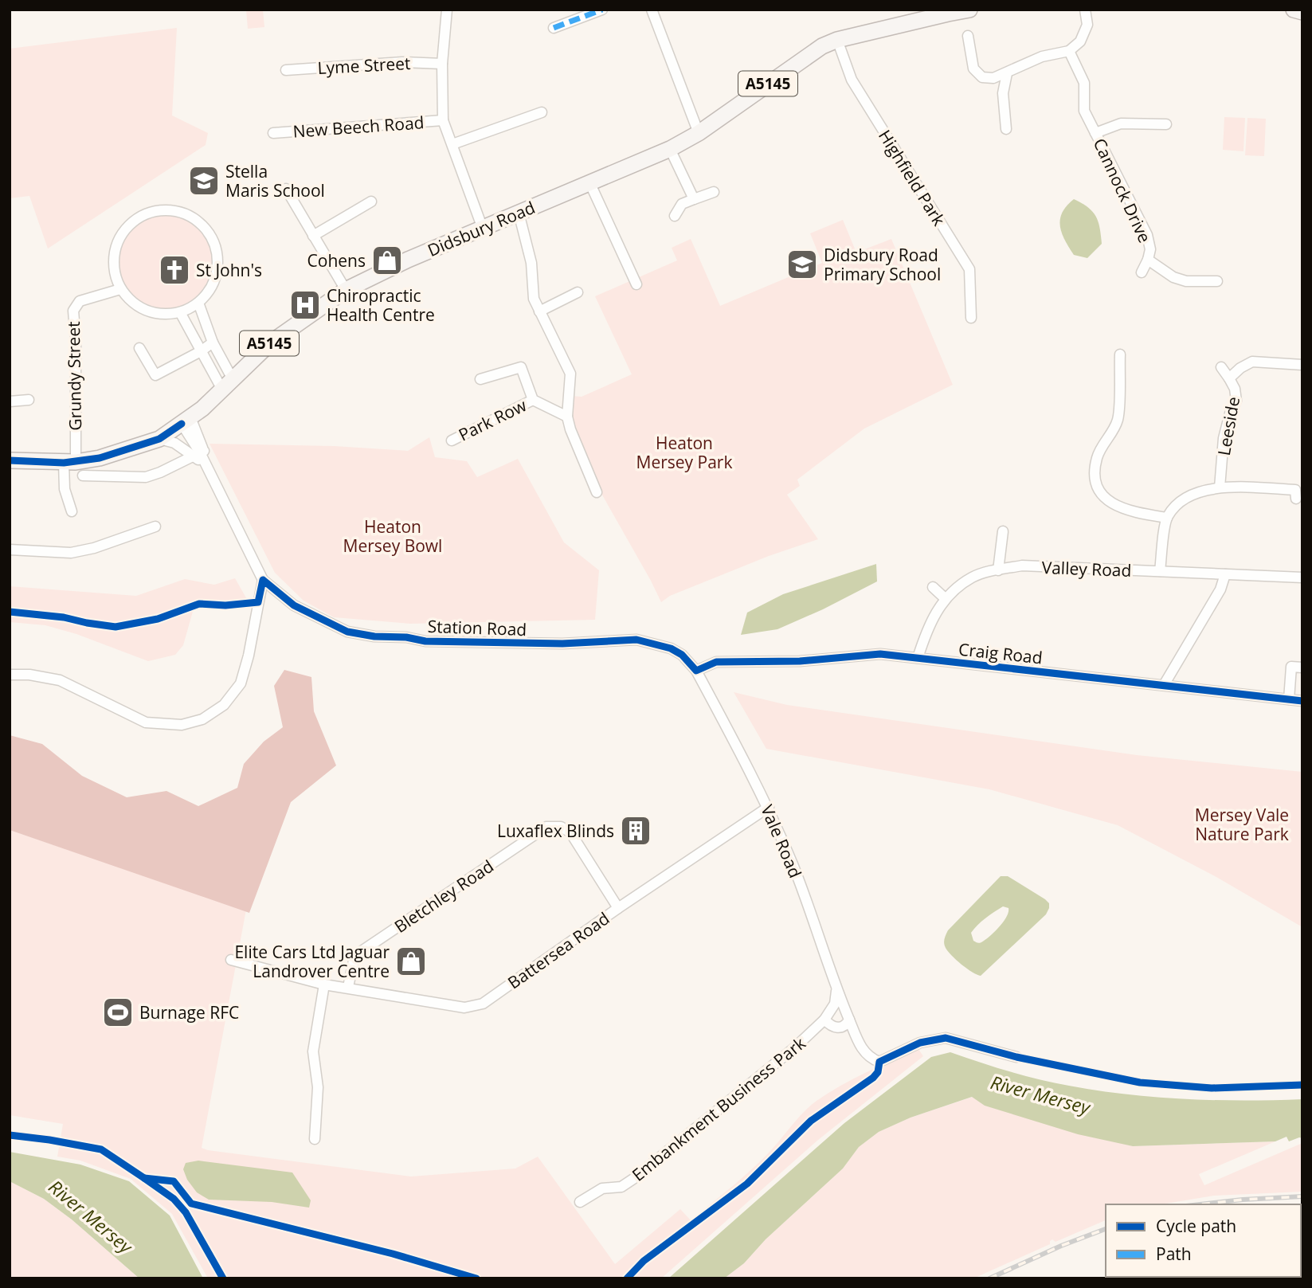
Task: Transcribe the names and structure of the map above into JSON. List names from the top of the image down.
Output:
{
  "streets": {
    "main road": ["A5145", "Didsbury Road"],
    "street": [
      "Lyme Street",
      "New Beech Road",
      "Highfield Park",
      "Cannock Drive",
      "Grundy Street",
      "Park Row",
      "Leeside",
      "Valley Road",
      "Station Road",
      "Craig Road",
      "Vale Road",
      "Bletchley Road",
      "Battersea Road",
      "Embankment Business Park"
    ]
  },
  "crossings": [
    ["Highfield Park", "Didsbury Road"],
    ["Didsbury Road", "Grundy Street"],
    ["Didsbury Road", "Station Road"],
    ["Valley Road", "Craig Road"],
    ["Station Road", "Craig Road"],
    ["Station Road", "Vale Road"],
    ["Craig Road", "Vale Road"],
    ["Vale Road", "Battersea Road"],
    ["Vale Road", "Embankment Business Park"],
    ["Bletchley Road", "Battersea Road"]
  ],
  "water": ["River Mersey"],
  "parks": ["Heaton Mersey Park", "Heaton Mersey Bowl", "Mersey Vale Nature Park"],
  "places": {
    "school or university": ["Stella Maris School", "Didsbury Road Primary School"],
    "shop": ["Cohens", "Elite Cars Ltd Jaguar Landrover Centre"],
    "church": ["St John's"],
    "hospital": ["Chiropractic Health Centre"],
    "building": ["Luxaflex Blinds"],
    "sports": ["Burnage RFC"]
  },
  "legend": ["Cycle path", "Path"]
}
